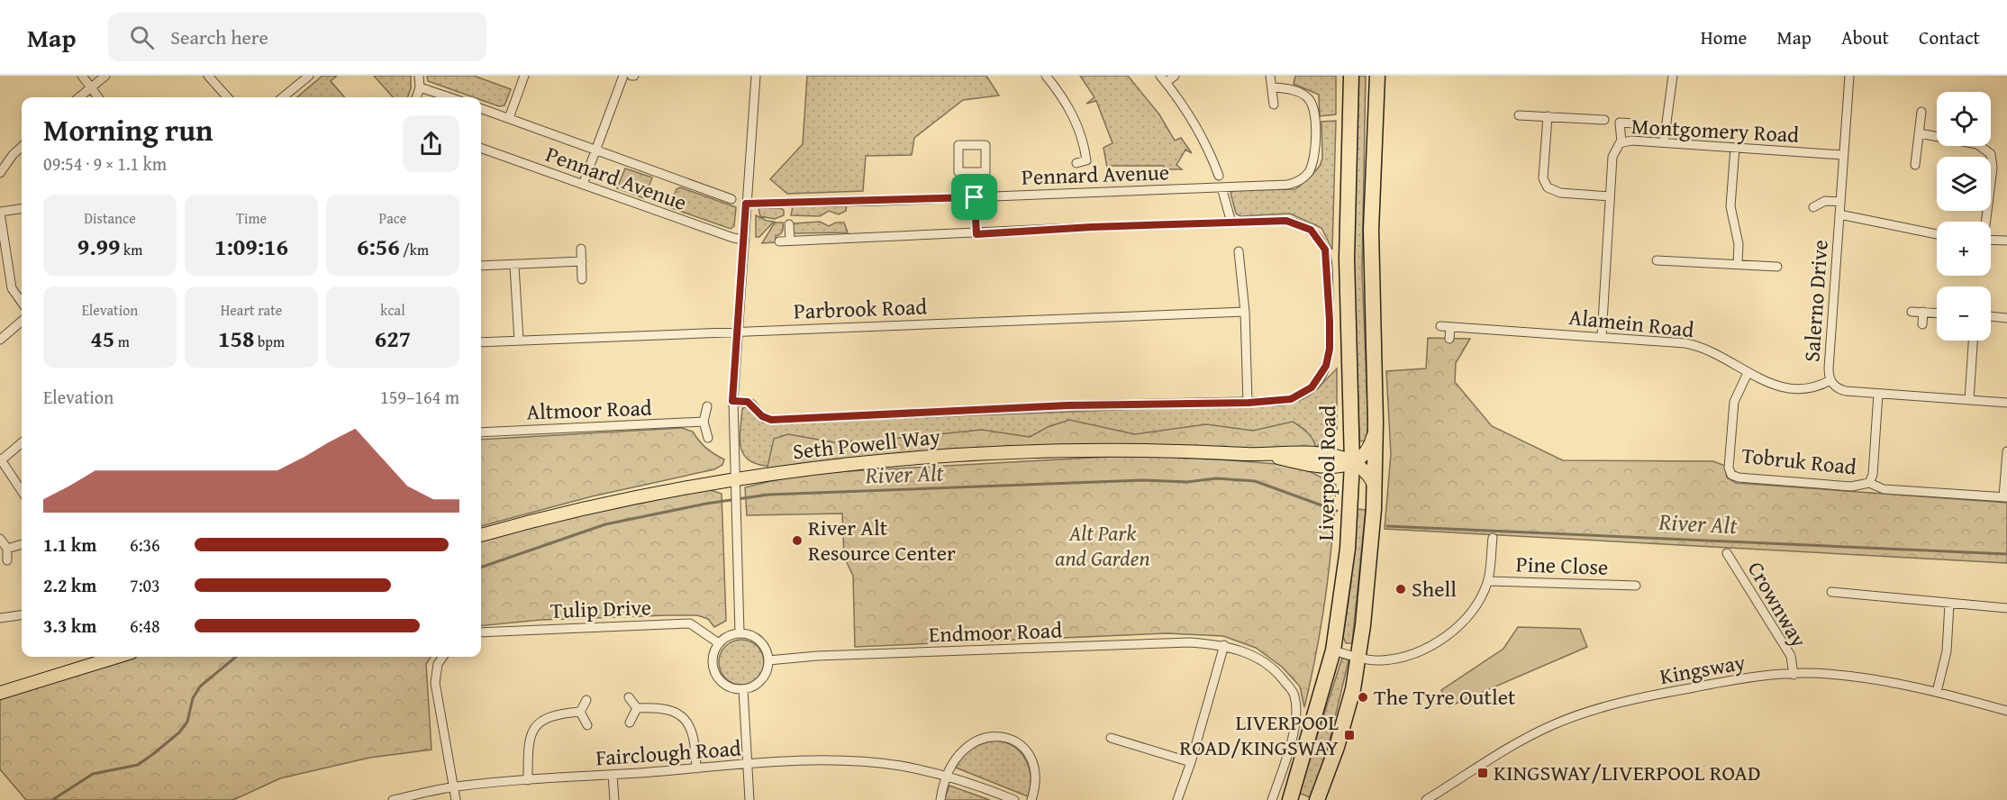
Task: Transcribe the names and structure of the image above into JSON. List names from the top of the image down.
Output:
{
  "streets": {
    "highway": ["Liverpool Road"],
    "main road": ["Seth Powell Way"],
    "street": [
      "Montgomery Road",
      "Pennard Avenue",
      "Salerno Drive",
      "Parbrook Road",
      "Alamein Road",
      "Altmoor Road",
      "Tobruk Road",
      "Pine Close",
      "Crownway",
      "Tulip Drive",
      "Endmoor Road",
      "Kingsway",
      "Fairclough Road"
    ]
  },
  "crossings": [
    ["Montgomery Road", "Salerno Drive"],
    ["Montgomery Road", "Alamein Road"],
    ["Salerno Drive", "Alamein Road"],
    ["Alamein Road", "Tobruk Road"],
    ["Seth Powell Way", "Liverpool Road"],
    ["Crownway", "Kingsway"],
    ["Tulip Drive", "Endmoor Road"]
  ],
  "water": ["River Alt"],
  "parks": ["Alt Park and Garden"],
  "places": {
    "other": ["River Alt Resource Center", "Shell", "The Tyre Outlet"],
    "transit": ["LIVERPOOL ROAD/KINGSWAY", "KINGSWAY/LIVERPOOL ROAD"]
  },
  "page": {
    "header": "Map",
    "search": "Search here",
    "nav": [
      "Home",
      "Map",
      "About",
      "Contact"
    ],
    "map_buttons": ["+", "−"],
    "heading": ["Morning run", "09:54 · 9 × 1.1 km"],
    "stats": [
      ["Distance", "9.99 km"],
      ["Time", "1:09:16"],
      ["Pace", "6:56 /km"],
      ["Elevation", "45 m"],
      ["Heart rate", "158 bpm"],
      ["kcal", "627"]
    ],
    "chart": ["Elevation", "159–164 m"],
    "list": [
      {
        "name": "1.1 km",
        "note": "6:36"
      },
      {
        "name": "2.2 km",
        "note": "7:03"
      },
      {
        "name": "3.3 km",
        "note": "6:48"
      }
    ]
  }
}
